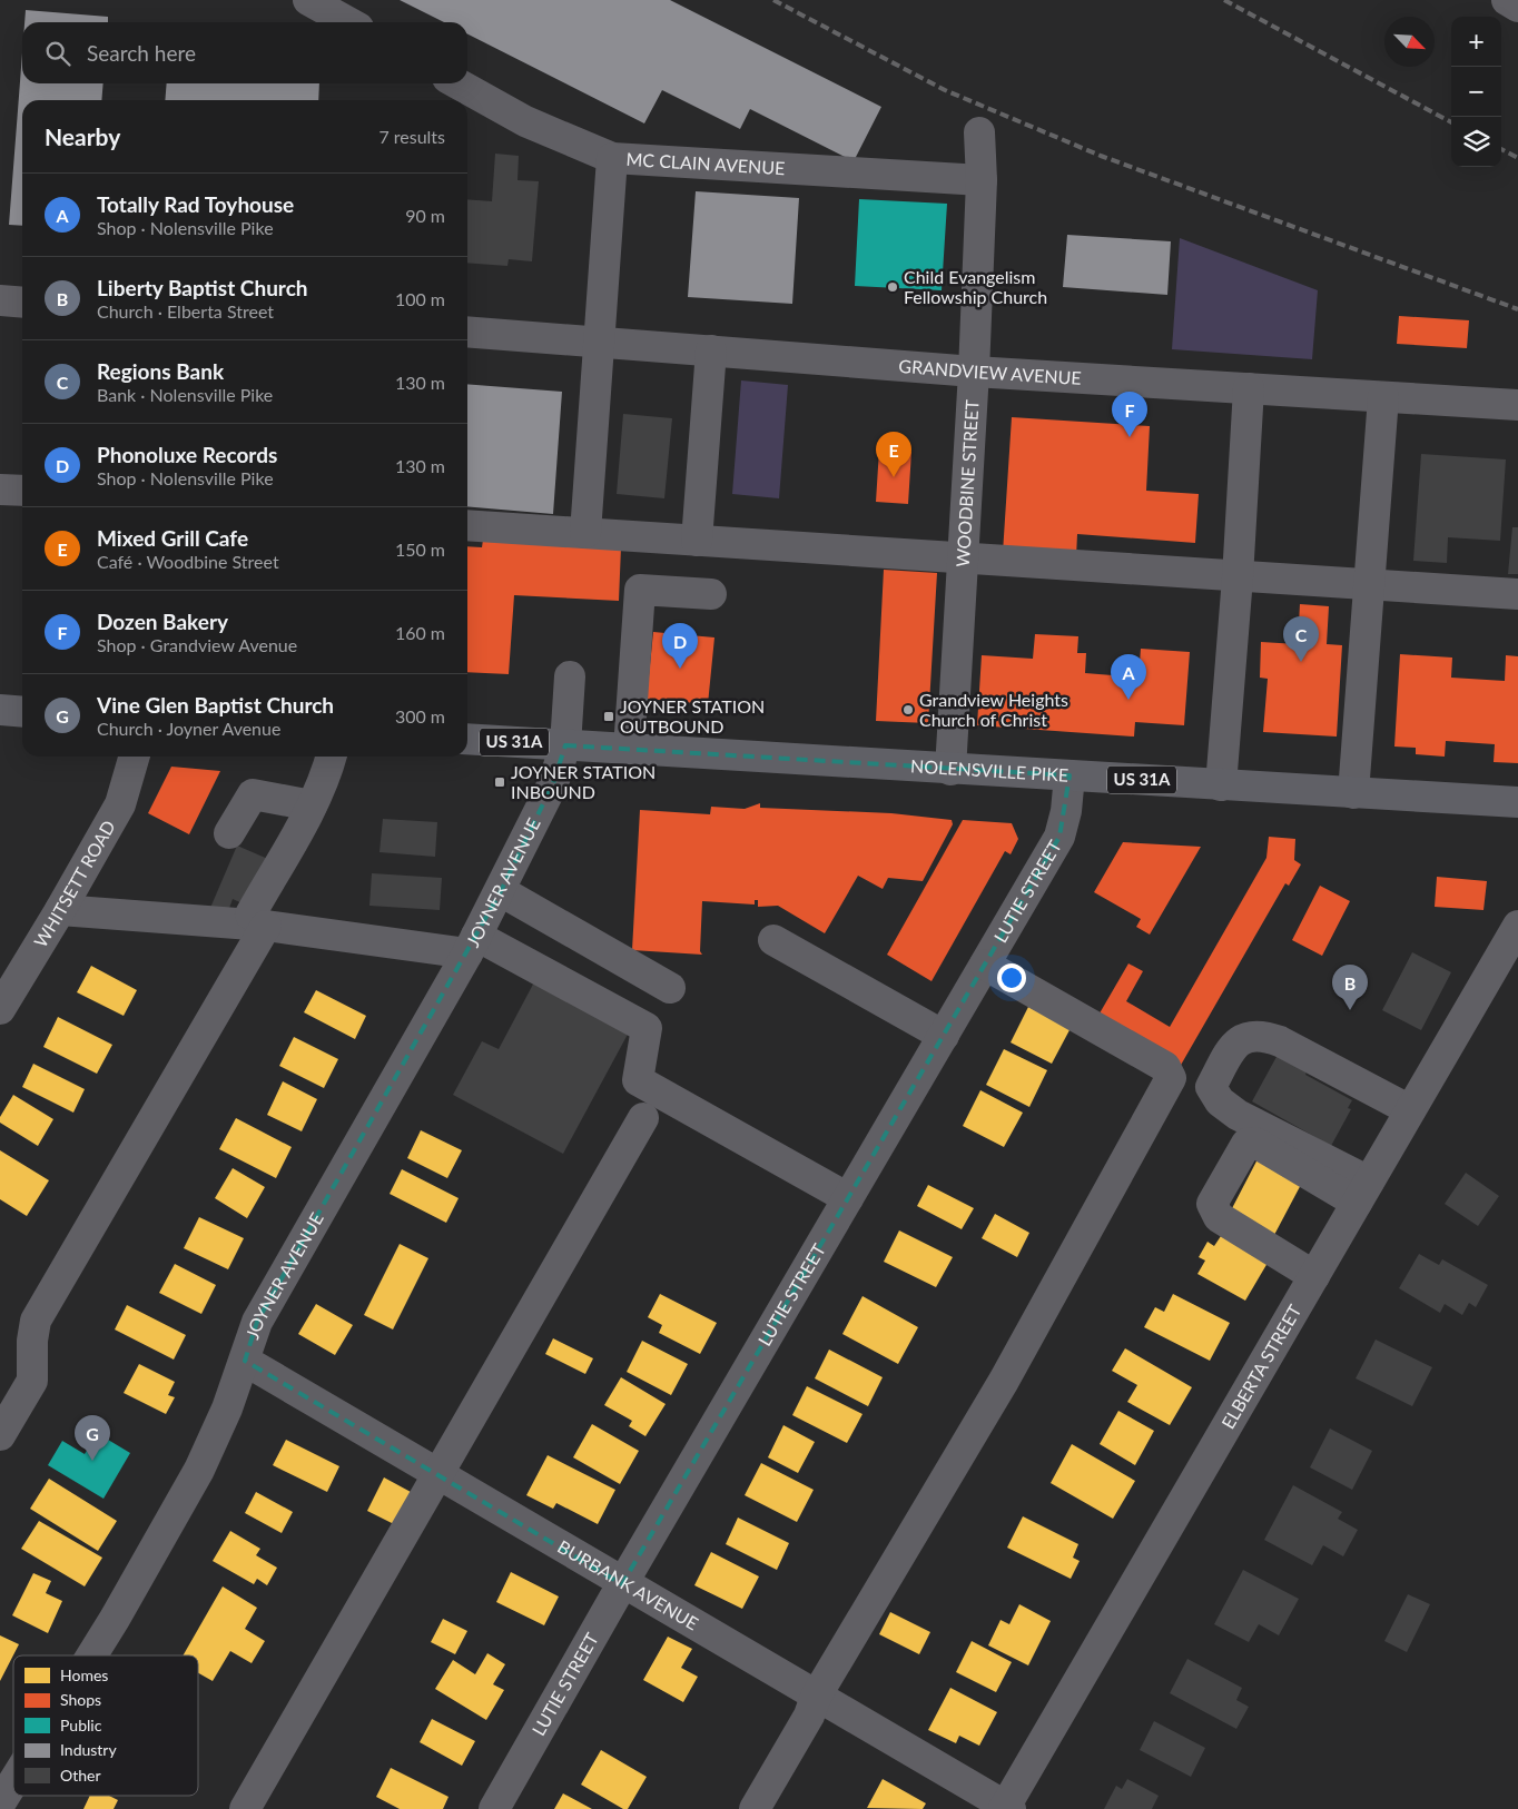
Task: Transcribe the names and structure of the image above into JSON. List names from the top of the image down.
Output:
{
  "streets": {
    "main road": ["US 31A", "NOLENSVILLE PIKE"],
    "street": [
      "MC CLAIN AVENUE",
      "GRANDVIEW AVENUE",
      "WOODBINE STREET",
      "JOYNER AVENUE",
      "WHITSETT ROAD",
      "LUTIE STREET",
      "ELBERTA STREET",
      "BURBANK AVENUE"
    ]
  },
  "crossings": [
    ["MC CLAIN AVENUE", "WOODBINE STREET"],
    ["GRANDVIEW AVENUE", "WOODBINE STREET"],
    ["WOODBINE STREET", "NOLENSVILLE PIKE"],
    ["NOLENSVILLE PIKE", "JOYNER AVENUE"],
    ["NOLENSVILLE PIKE", "LUTIE STREET"],
    ["JOYNER AVENUE", "BURBANK AVENUE"],
    ["LUTIE STREET", "BURBANK AVENUE"],
    ["ELBERTA STREET", "BURBANK AVENUE"]
  ],
  "places": {
    "other": ["Child Evangelism Fellowship Church", "Grandview Heights Church of Christ"],
    "transit": ["JOYNER STATION OUTBOUND", "JOYNER STATION INBOUND"]
  },
  "legend": [
    "Homes",
    "Shops",
    "Public",
    "Industry",
    "Other"
  ],
  "north": "bottom right",
  "page": {
    "map_buttons": ["+", "−"],
    "search": "Search here",
    "heading": ["Nearby", "7 results"],
    "list": [
      {
        "mark": "A",
        "name": "Totally Rad Toyhouse",
        "note": "Shop · Nolensville Pike",
        "value": "90 m"
      },
      {
        "mark": "B",
        "name": "Liberty Baptist Church",
        "note": "Church · Elberta Street",
        "value": "100 m"
      },
      {
        "mark": "C",
        "name": "Regions Bank",
        "note": "Bank · Nolensville Pike",
        "value": "130 m"
      },
      {
        "mark": "D",
        "name": "Phonoluxe Records",
        "note": "Shop · Nolensville Pike",
        "value": "130 m"
      },
      {
        "mark": "E",
        "name": "Mixed Grill Cafe",
        "note": "Café · Woodbine Street",
        "value": "150 m"
      },
      {
        "mark": "F",
        "name": "Dozen Bakery",
        "note": "Shop · Grandview Avenue",
        "value": "160 m"
      },
      {
        "mark": "G",
        "name": "Vine Glen Baptist Church",
        "note": "Church · Joyner Avenue",
        "value": "300 m"
      }
    ],
    "pins": [
      "F",
      "E",
      "C",
      "D",
      "A",
      "B",
      "G"
    ]
  }
}
